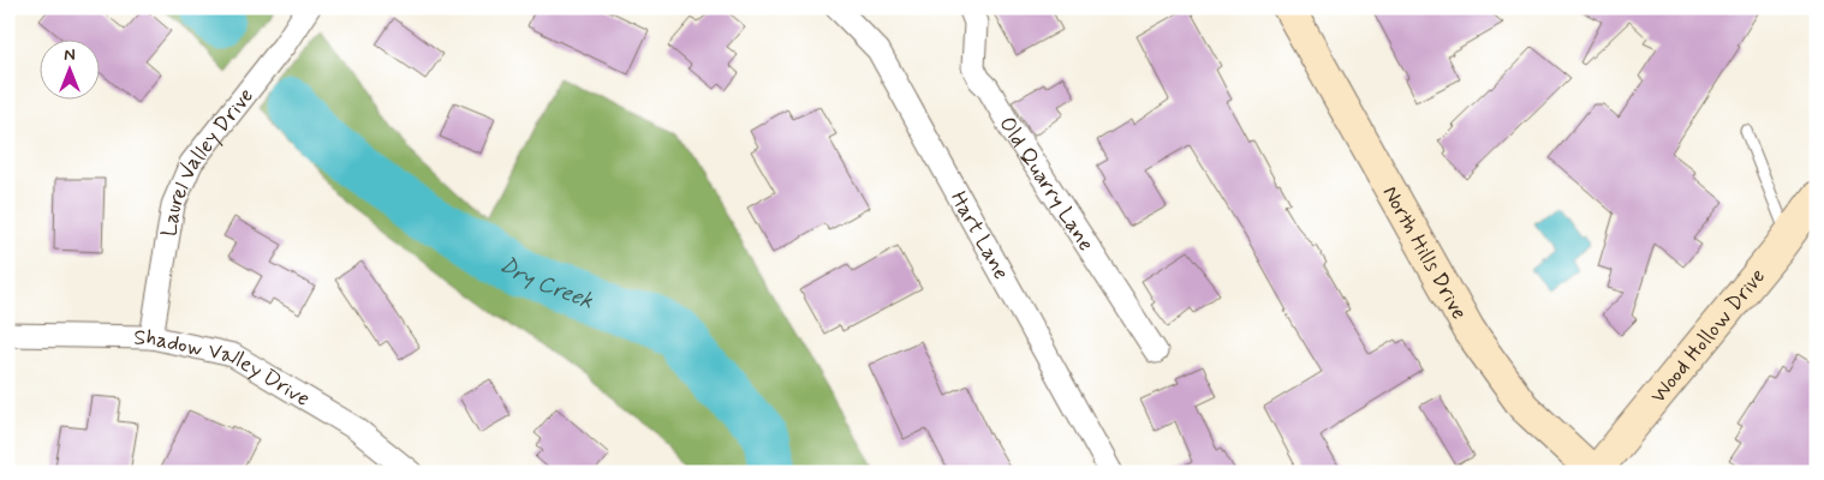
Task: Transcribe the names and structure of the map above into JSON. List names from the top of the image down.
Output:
{
  "streets": {
    "street": [
      "Laurel Valley Drive",
      "Old Quarry Lane",
      "Hart Lane",
      "North Hills Drive",
      "Wood Hollow Drive",
      "Shadow Valley Drive"
    ]
  },
  "crossings": [
    ["Laurel Valley Drive", "Shadow Valley Drive"],
    ["North Hills Drive", "Wood Hollow Drive"]
  ],
  "water": ["Dry Creek"],
  "north": "top"
}
